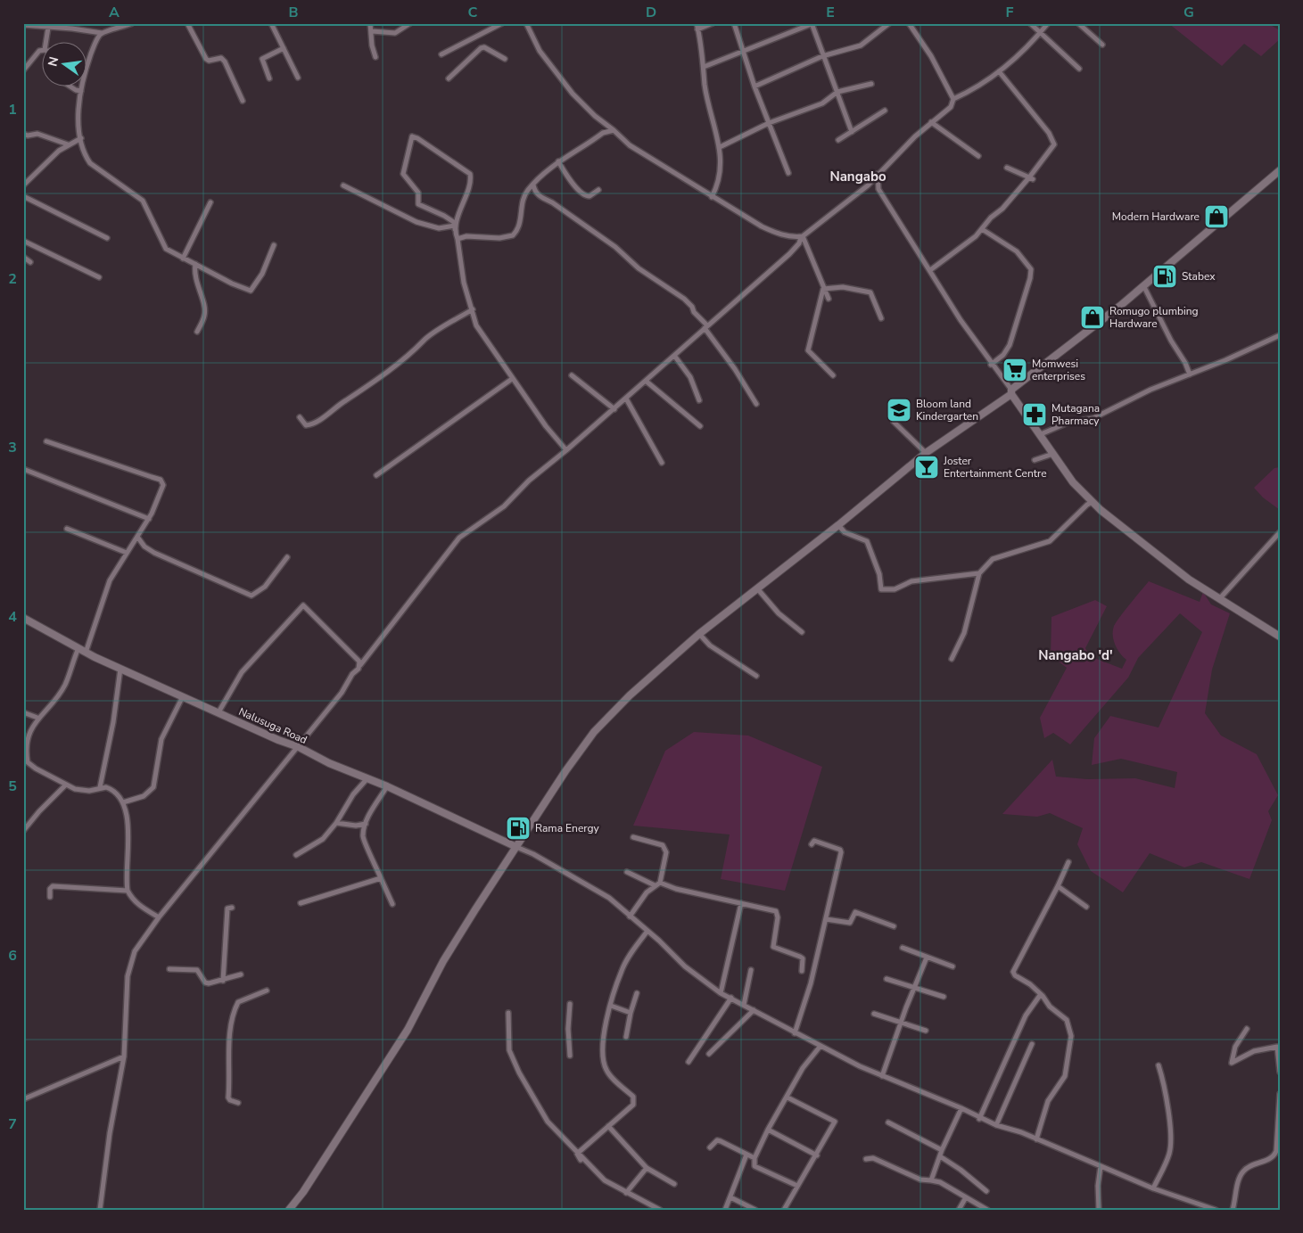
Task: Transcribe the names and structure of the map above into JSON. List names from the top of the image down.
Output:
{
  "streets": {
    "street": ["Nalusuga Road"]
  },
  "districts": ["Nangabo", "Nangabo 'd'"],
  "places": {
    "shop": ["Modern Hardware", "Romugo plumbing Hardware"],
    "fuel station": ["Stabex", "Rama Energy"],
    "supermarket": ["Momwesi enterprises"],
    "school or university": ["Bloom land Kindergarten"],
    "pharmacy": ["Mutagana Pharmacy"],
    "bar": ["Joster Entertainment Centre"]
  },
  "north": "left",
  "grid": {
    "columns": [
      "A",
      "B",
      "C",
      "D",
      "E",
      "F",
      "G"
    ],
    "rows": [
      "1",
      "2",
      "3",
      "4",
      "5",
      "6",
      "7"
    ]
  }
}
